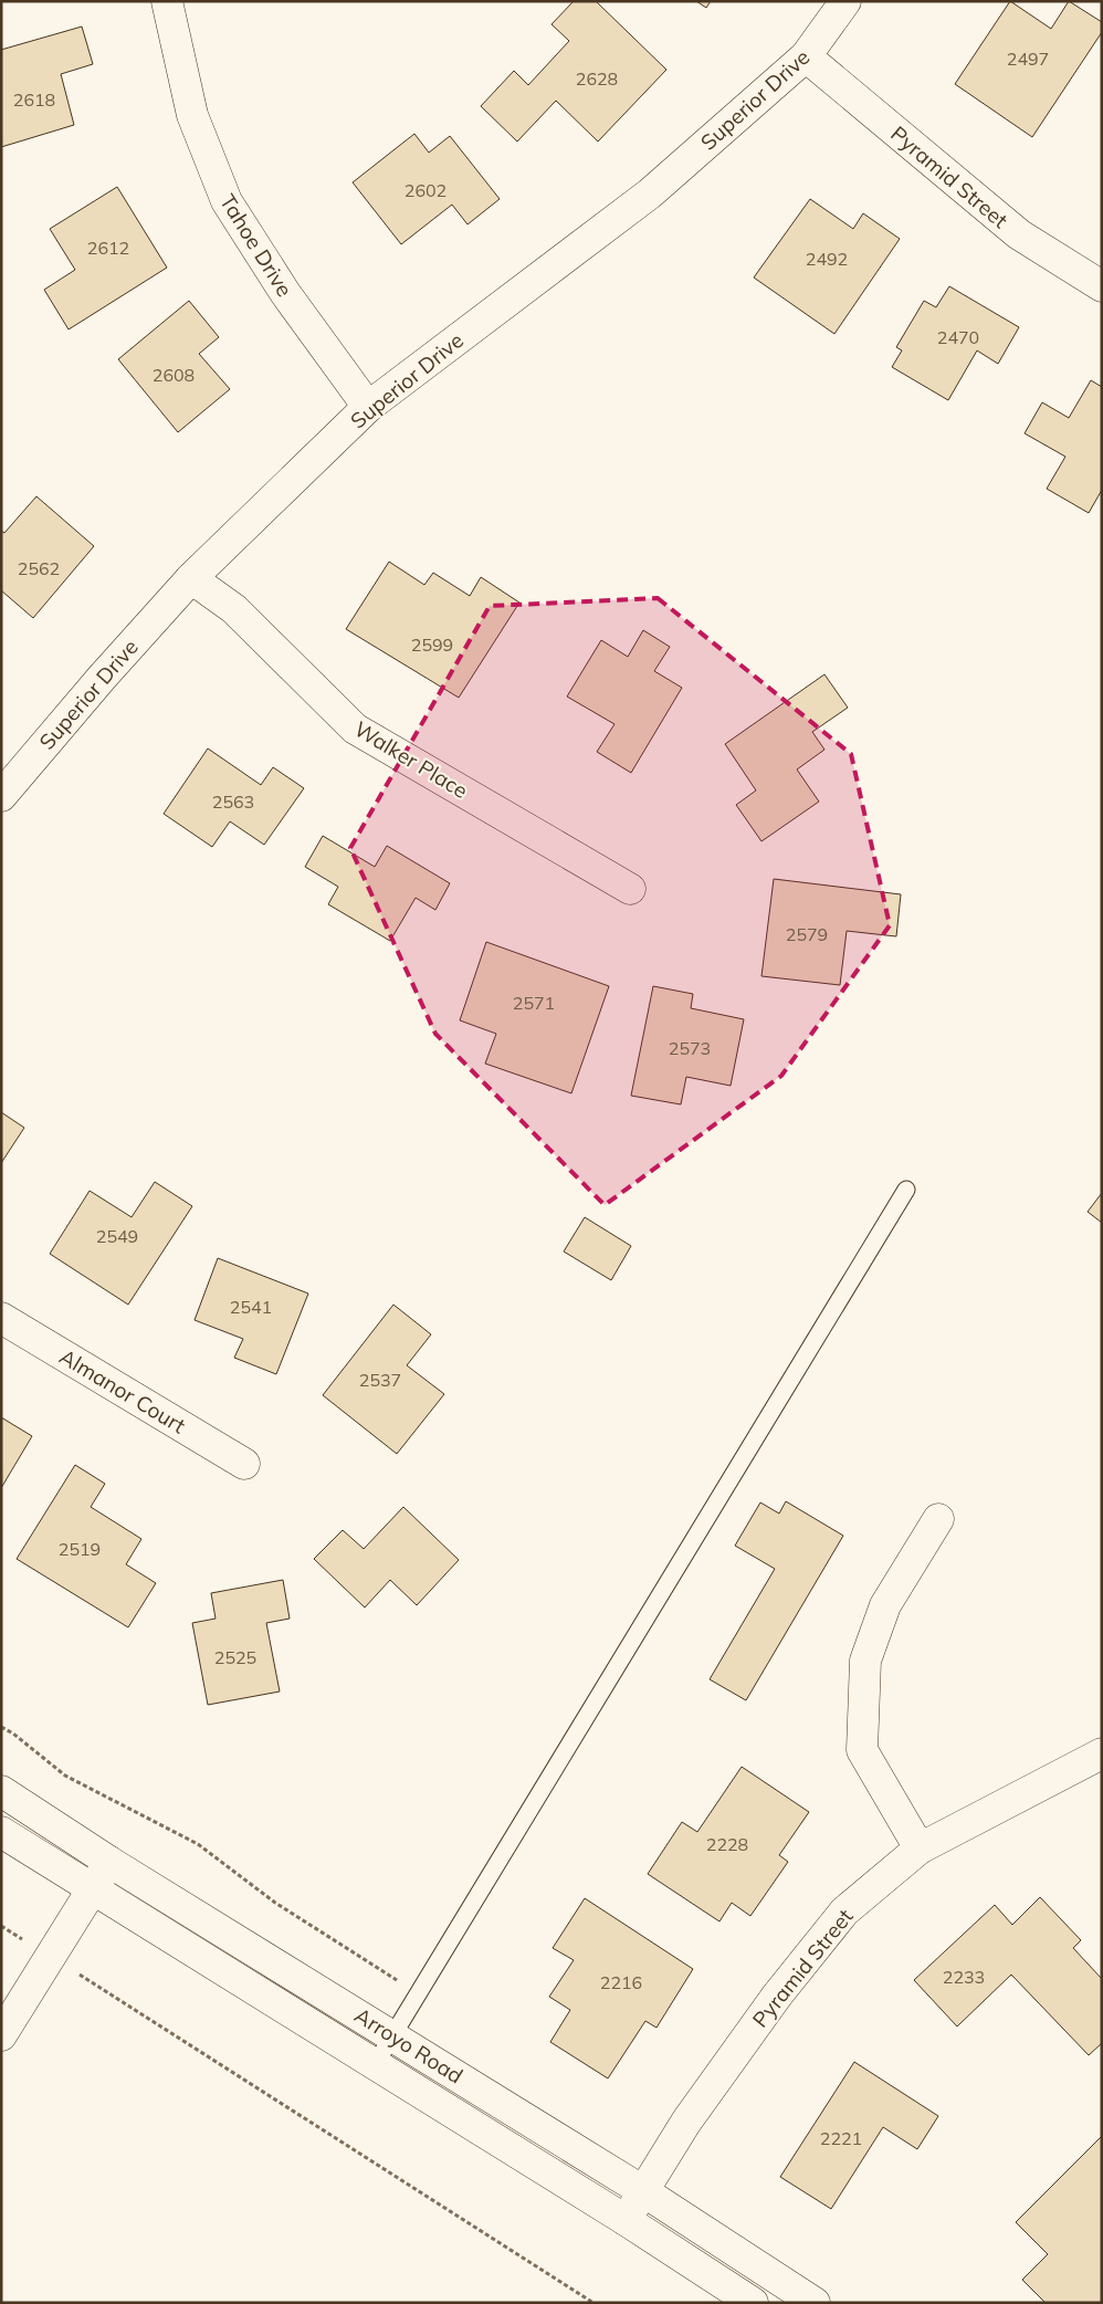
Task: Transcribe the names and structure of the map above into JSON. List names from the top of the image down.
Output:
{
  "streets": {
    "street": [
      "Superior Drive",
      "Pyramid Street",
      "Tahoe Drive",
      "Walker Place",
      "Almanor Court",
      "Arroyo Road"
    ]
  },
  "crossings": [
    ["Superior Drive", "Pyramid Street"],
    ["Superior Drive", "Tahoe Drive"],
    ["Superior Drive", "Walker Place"],
    ["Pyramid Street", "Arroyo Road"]
  ],
  "house_numbers": [
    "2497",
    "2628",
    "2618",
    "2602",
    "2612",
    "2492",
    "2470",
    "2608",
    "2562",
    "2599",
    "2563",
    "2579",
    "2571",
    "2573",
    "2549",
    "2541",
    "2537",
    "2519",
    "2525",
    "2228",
    "2233",
    "2216",
    "2221"
  ]
}
